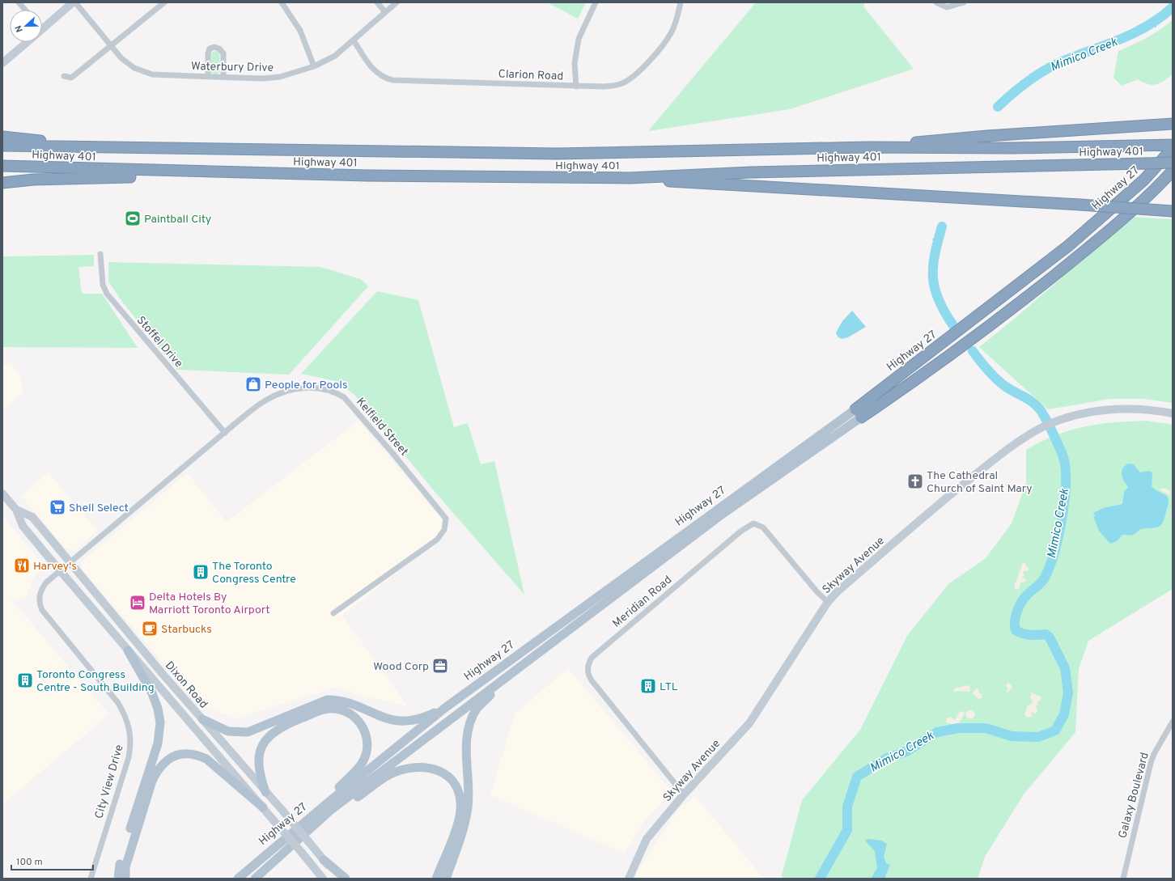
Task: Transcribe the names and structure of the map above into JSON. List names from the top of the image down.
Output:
{
  "streets": {
    "highway": ["Highway 401", "Highway 27"],
    "main road": ["Skyway Avenue", "Dixon Road"],
    "street": [
      "Waterbury Drive",
      "Clarion Road",
      "Stoffel Drive",
      "Kelfield Street",
      "Meridian Road",
      "City View Drive",
      "Galaxy Boulevard"
    ]
  },
  "crossings": [
    ["Waterbury Drive", "Clarion Road"],
    ["Stoffel Drive", "Kelfield Street"],
    ["Kelfield Street", "Dixon Road"],
    ["Kelfield Street", "City View Drive"],
    ["Skyway Avenue", "Meridian Road"],
    ["Dixon Road", "City View Drive"]
  ],
  "water": ["Mimico Creek"],
  "places": {
    "sports": ["Paintball City"],
    "shop": ["People for Pools"],
    "church": ["The Cathedral Church of Saint Mary"],
    "supermarket": ["Shell Select"],
    "restaurant": ["Harvey's"],
    "building": ["The Toronto Congress Centre", "Toronto Congress Centre - South Building", "LTL"],
    "hotel": ["Delta Hotels By Marriott Toronto Airport"],
    "cafe": ["Starbucks"],
    "office": ["Wood Corp"]
  },
  "scale_bar": "100 m",
  "north": "left"
}
